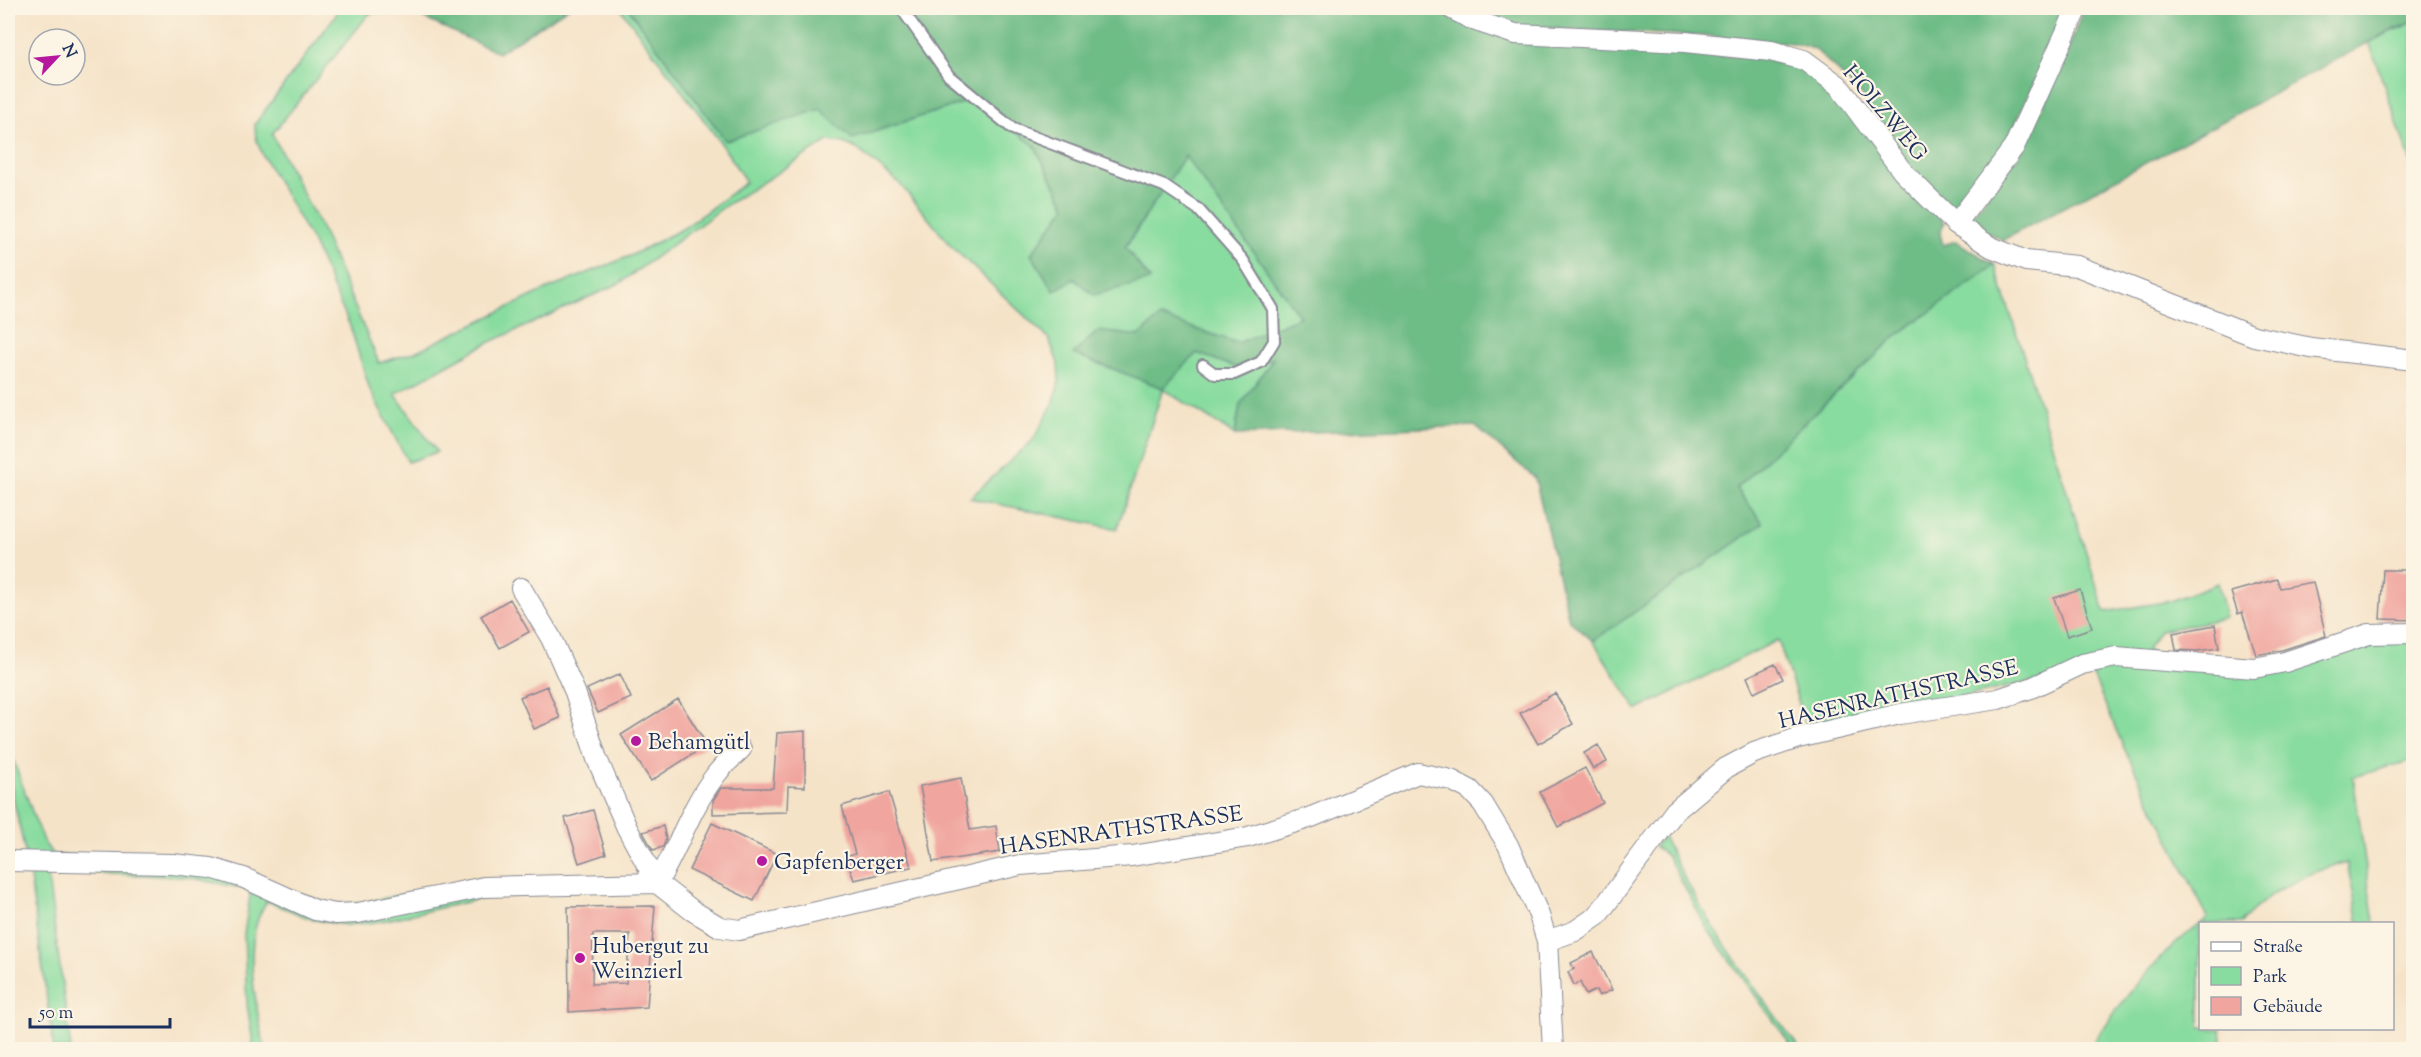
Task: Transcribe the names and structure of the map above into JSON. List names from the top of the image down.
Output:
{
  "streets": {
    "street": ["HOLZWEG", "HASENRATHSTRASSE"]
  },
  "places": ["Behamgütl", "Gapfenberger", "Hubergut zu Weinzierl"],
  "legend": ["Straße", "Park", "Gebäude"],
  "scale_bar": "50 m",
  "north": "top right"
}
